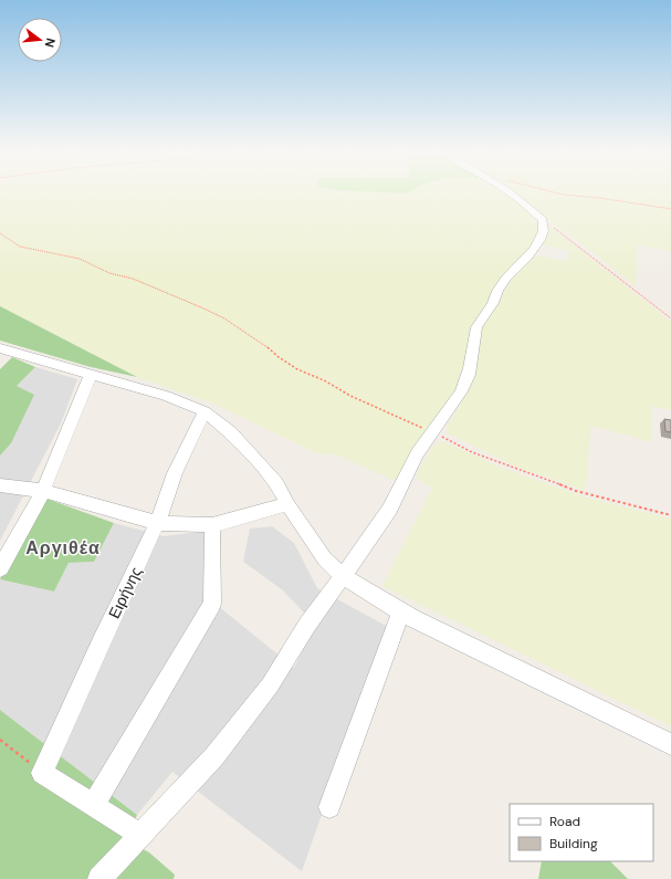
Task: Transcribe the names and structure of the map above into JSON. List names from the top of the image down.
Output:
{
  "streets": {
    "street": ["Ειρήνης"]
  },
  "districts": ["Αργιθέα"],
  "legend": ["Road", "Building"],
  "north": "right"
}
